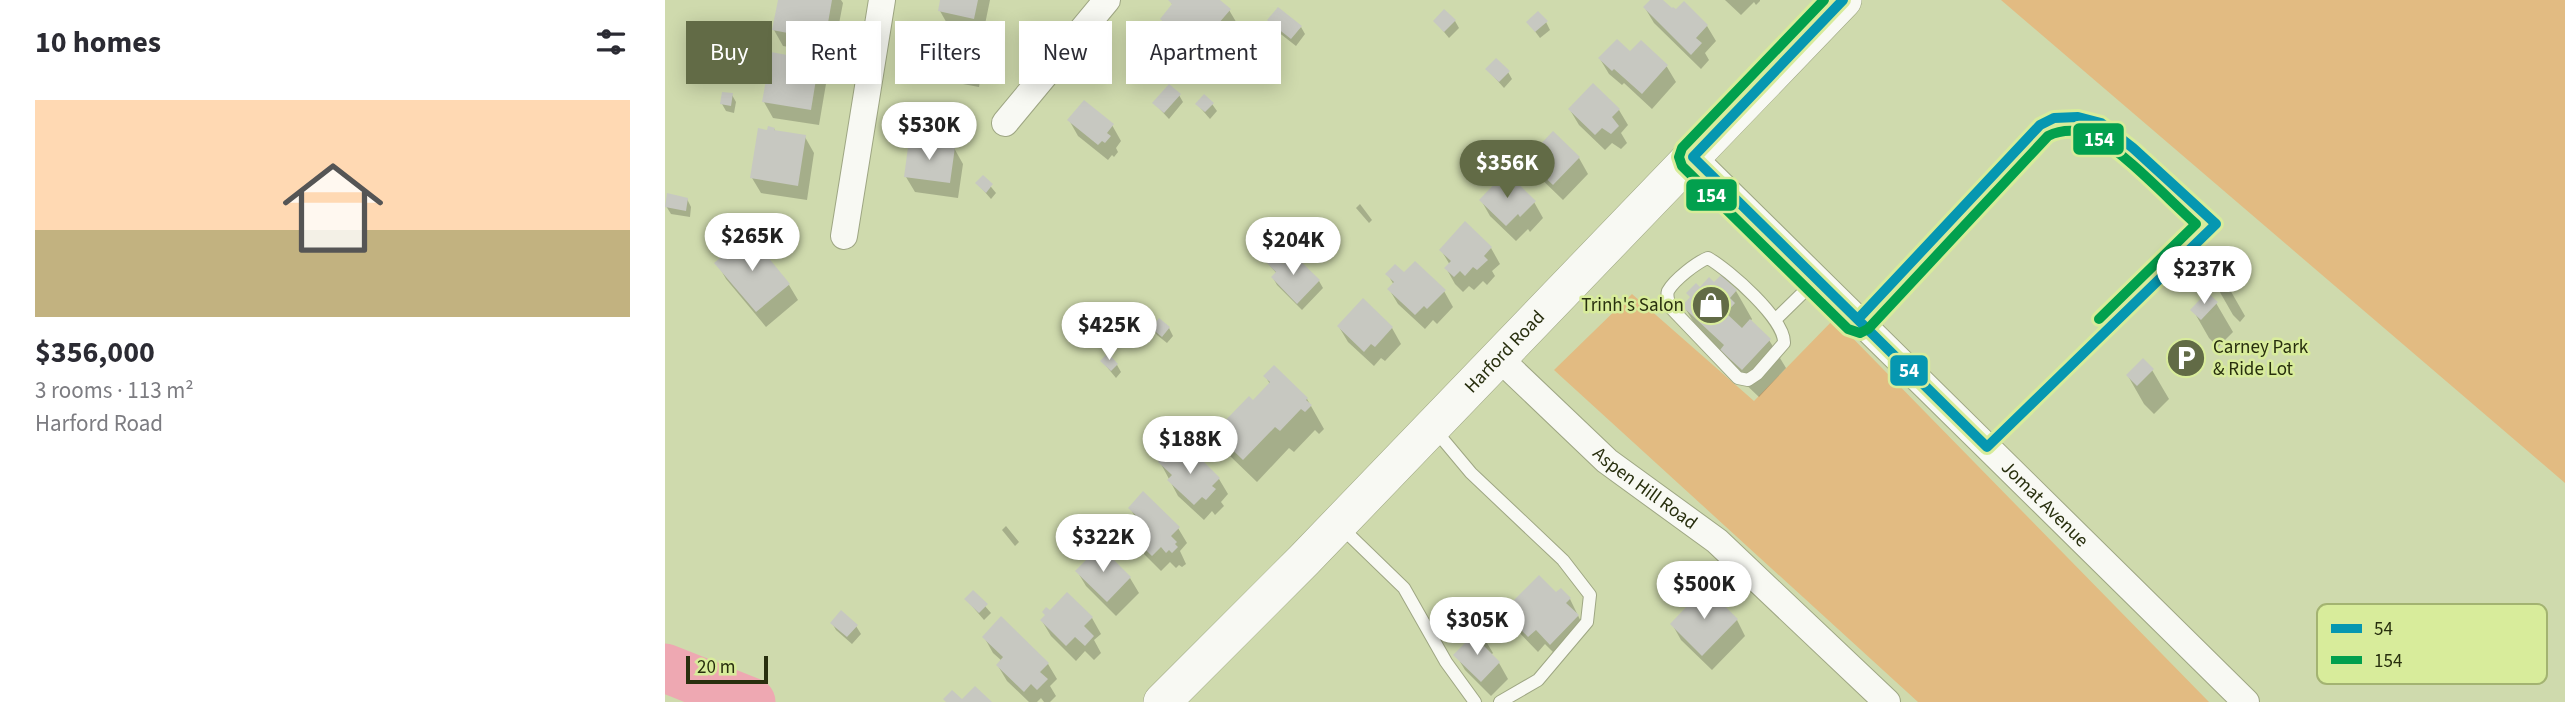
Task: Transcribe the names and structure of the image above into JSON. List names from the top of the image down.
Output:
{
  "streets": {
    "main road": ["Harford Road"],
    "street": ["Aspen Hill Road", "Jomat Avenue"]
  },
  "crossings": [
    ["Harford Road", "Aspen Hill Road"],
    ["Harford Road", "Jomat Avenue"]
  ],
  "places": {
    "shop": ["Trinh's Salon"],
    "parking": ["Carney Park & Ride Lot"]
  },
  "lines": ["transit line 54", "transit line 154"],
  "legend": ["54", "154"],
  "scale_bar": "20 m",
  "page": {
    "heading": "10 homes",
    "chip": [
      "Buy",
      "Rent",
      "Filters",
      "New",
      "Apartment"
    ],
    "list": [
      {
        "name": "$356,000",
        "note": "3 rooms · 113 m² · Harford Road"
      }
    ],
    "price": [
      "$530K",
      "$356K",
      "$265K",
      "$204K",
      "$237K",
      "$425K",
      "$188K",
      "$322K",
      "$500K",
      "$305K"
    ],
    "scale": "20 m"
  }
}
